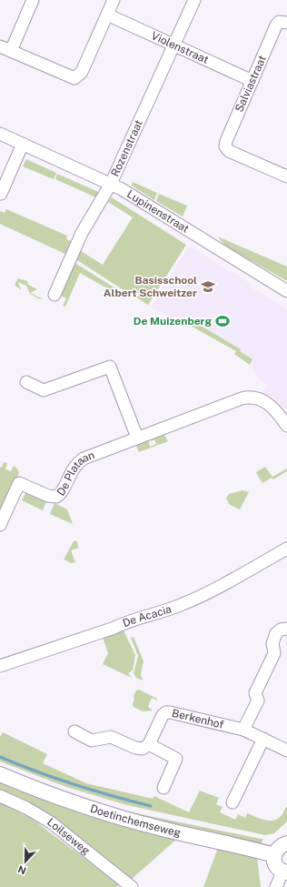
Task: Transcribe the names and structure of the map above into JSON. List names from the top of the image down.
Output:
{
  "streets": {
    "main road": ["Doetinchemseweg"],
    "street": [
      "Violenstraat",
      "Salviastraat",
      "Rozenstraat",
      "Lupinenstraat",
      "De Plataan",
      "De Acacia",
      "Berkenhof",
      "Loilseweg"
    ]
  },
  "crossings": [
    ["Violenstraat", "Salviastraat"],
    ["Violenstraat", "Rozenstraat"],
    ["Rozenstraat", "Lupinenstraat"]
  ],
  "places": {
    "school or university": ["Basisschool Albert Schweitzer"],
    "sports": ["De Muizenberg"]
  },
  "north": "bottom"
}
